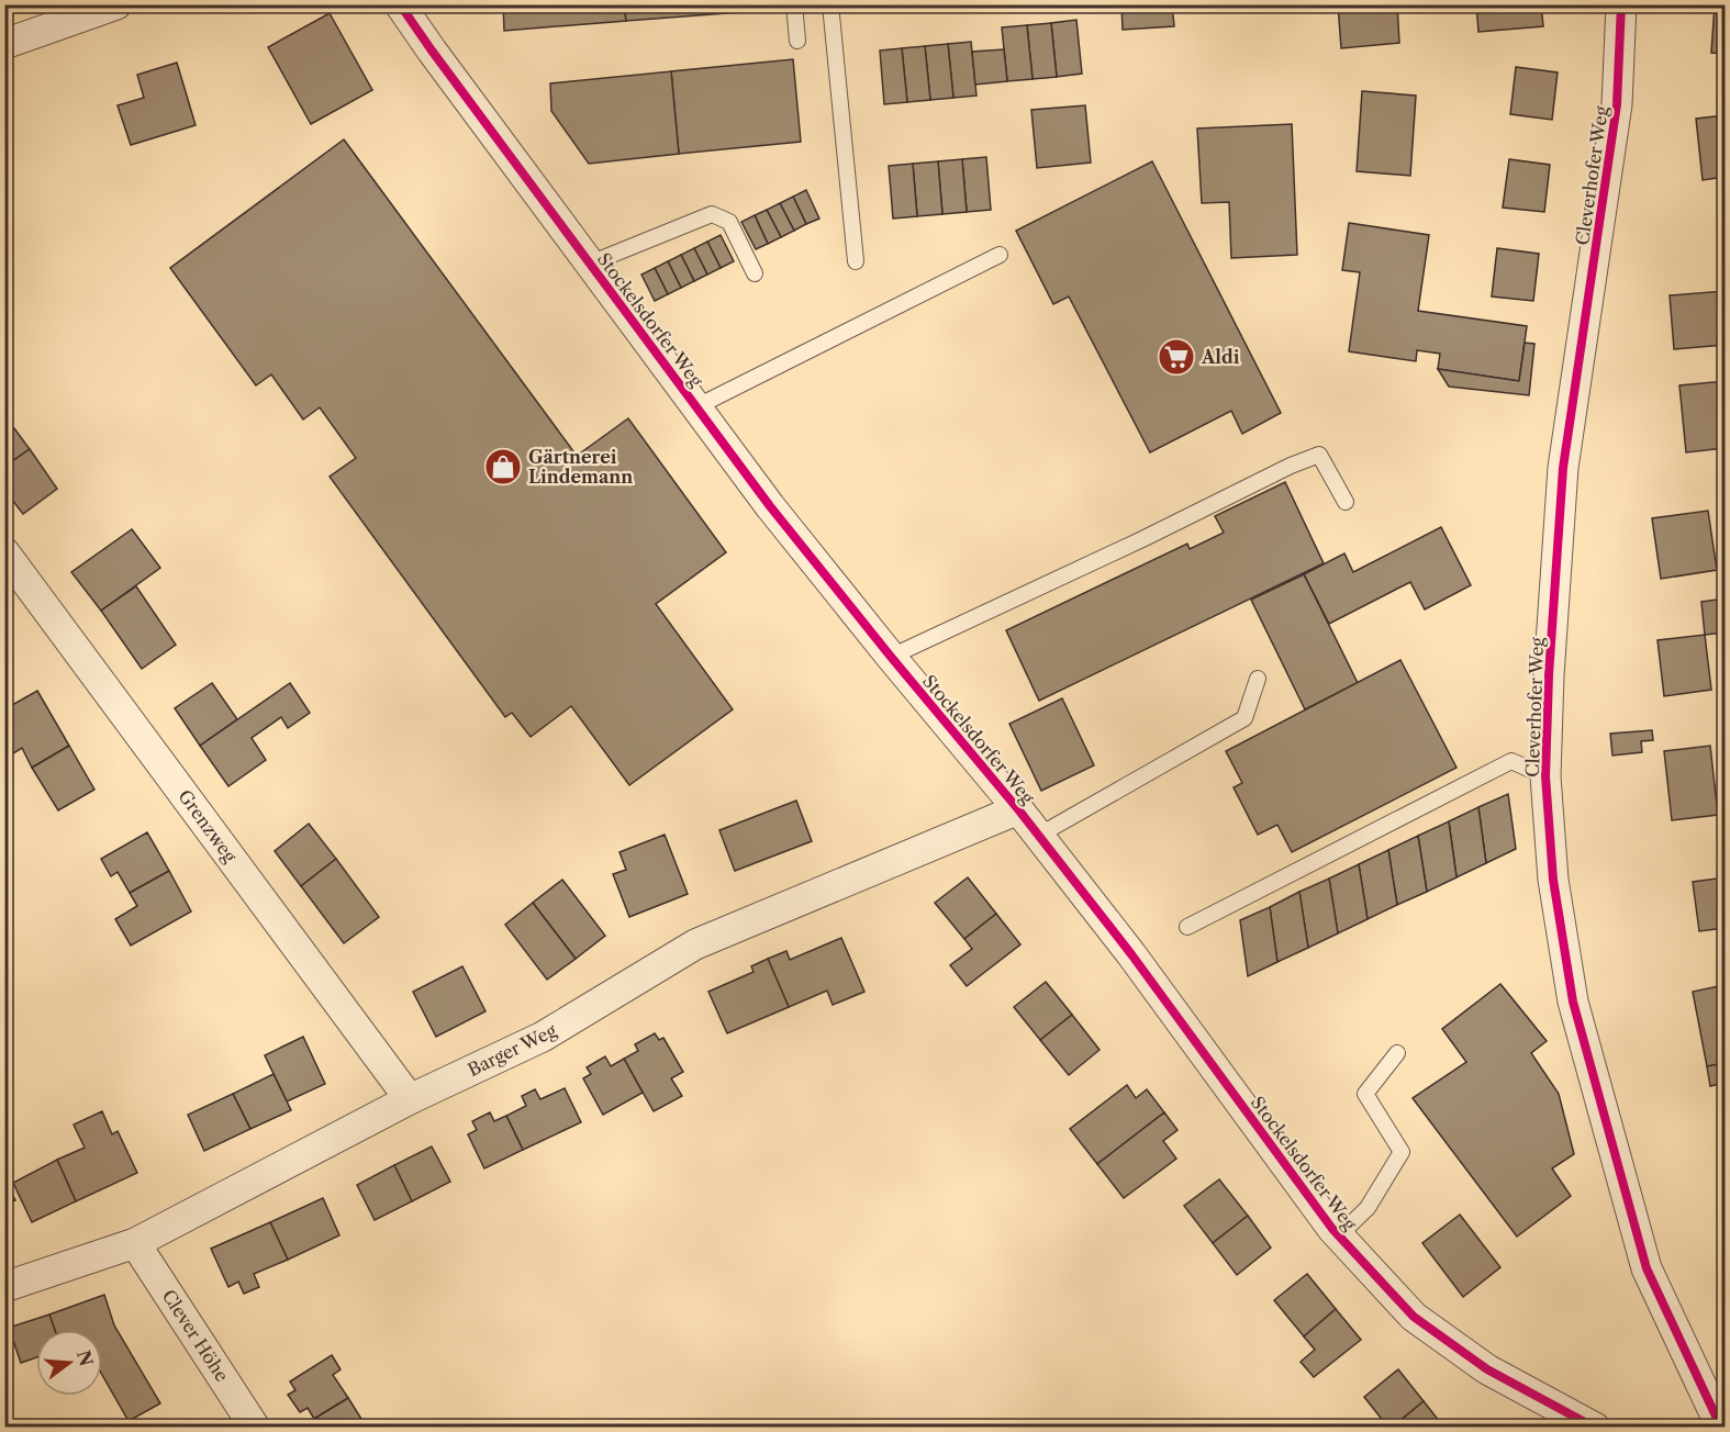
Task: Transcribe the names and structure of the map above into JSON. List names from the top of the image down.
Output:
{
  "streets": {
    "street": [
      "Cleverhofer Weg",
      "Stockelsdorfer Weg",
      "Grenzweg",
      "Barger Weg",
      "Clever Höhe"
    ]
  },
  "crossings": [
    ["Stockelsdorfer Weg", "Barger Weg"],
    ["Grenzweg", "Barger Weg"],
    ["Barger Weg", "Clever Höhe"]
  ],
  "places": {
    "supermarket": ["Aldi"],
    "shop": ["Gärtnerei Lindemann"]
  },
  "north": "right"
}
